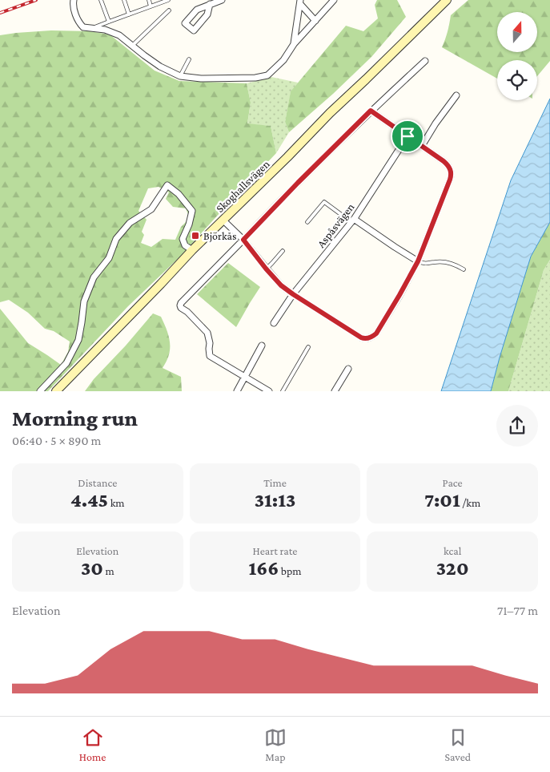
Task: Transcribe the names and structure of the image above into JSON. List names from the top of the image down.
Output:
{
  "streets": {
    "main road": ["Skoghallsvägen"],
    "street": ["Aspåsvägen"]
  },
  "places": {
    "transit": ["Björkås"]
  },
  "north": "top",
  "page": {
    "heading": ["Morning run", "06:40 · 5 × 890 m"],
    "stats": [
      ["Distance", "4.45 km"],
      ["Time", "31:13"],
      ["Pace", "7:01 /km"],
      ["Elevation", "30 m"],
      ["Heart rate", "166 bpm"],
      ["kcal", "320"]
    ],
    "chart": ["Elevation", "71–77 m"],
    "tabs": ["Home", "Map", "Saved"]
  }
}
